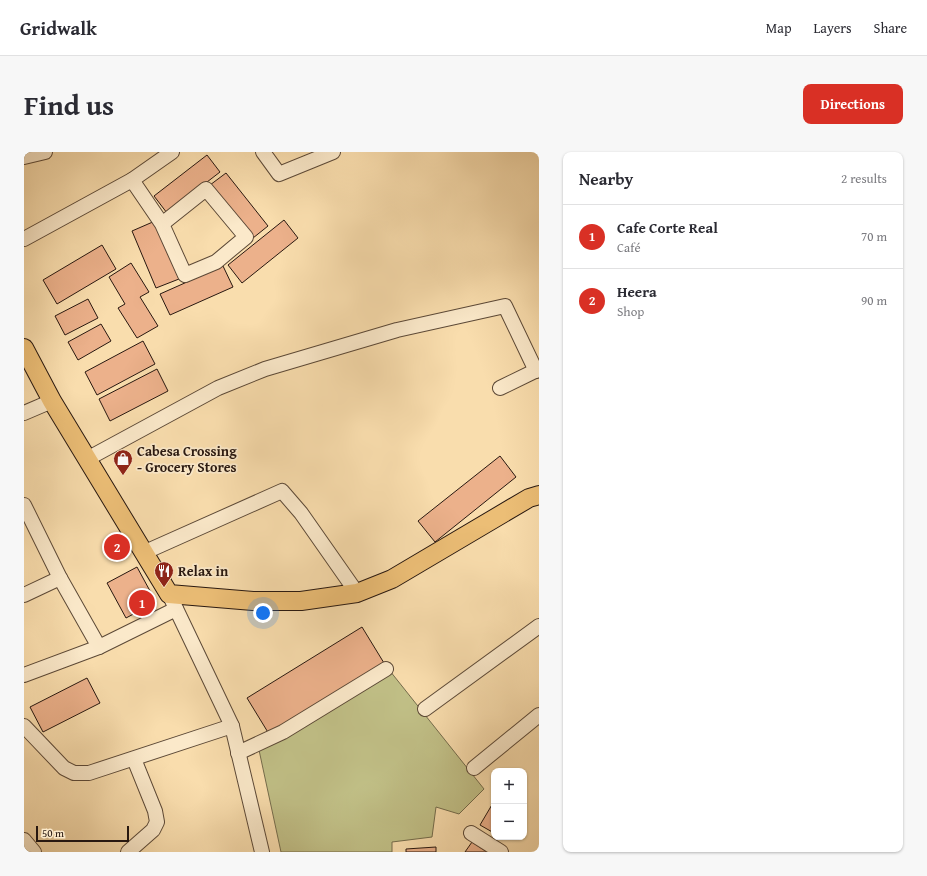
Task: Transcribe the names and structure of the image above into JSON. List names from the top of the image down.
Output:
{
  "places": {
    "shop": ["Cabesa Crossing - Grocery Stores"],
    "restaurant": ["Relax in"]
  },
  "scale_bar": "50 m",
  "page": {
    "header": "Gridwalk",
    "nav": ["Map", "Layers", "Share"],
    "title": "Find us",
    "buttons": "Directions",
    "heading": ["Nearby", "2 results"],
    "list": [
      {
        "mark": "1",
        "name": "Cafe Corte Real",
        "note": "Café",
        "value": "70 m"
      },
      {
        "mark": "2",
        "name": "Heera",
        "note": "Shop",
        "value": "90 m"
      }
    ],
    "pins": ["2", "1"],
    "map_buttons": ["+", "−"],
    "scale": "50 m"
  }
}
